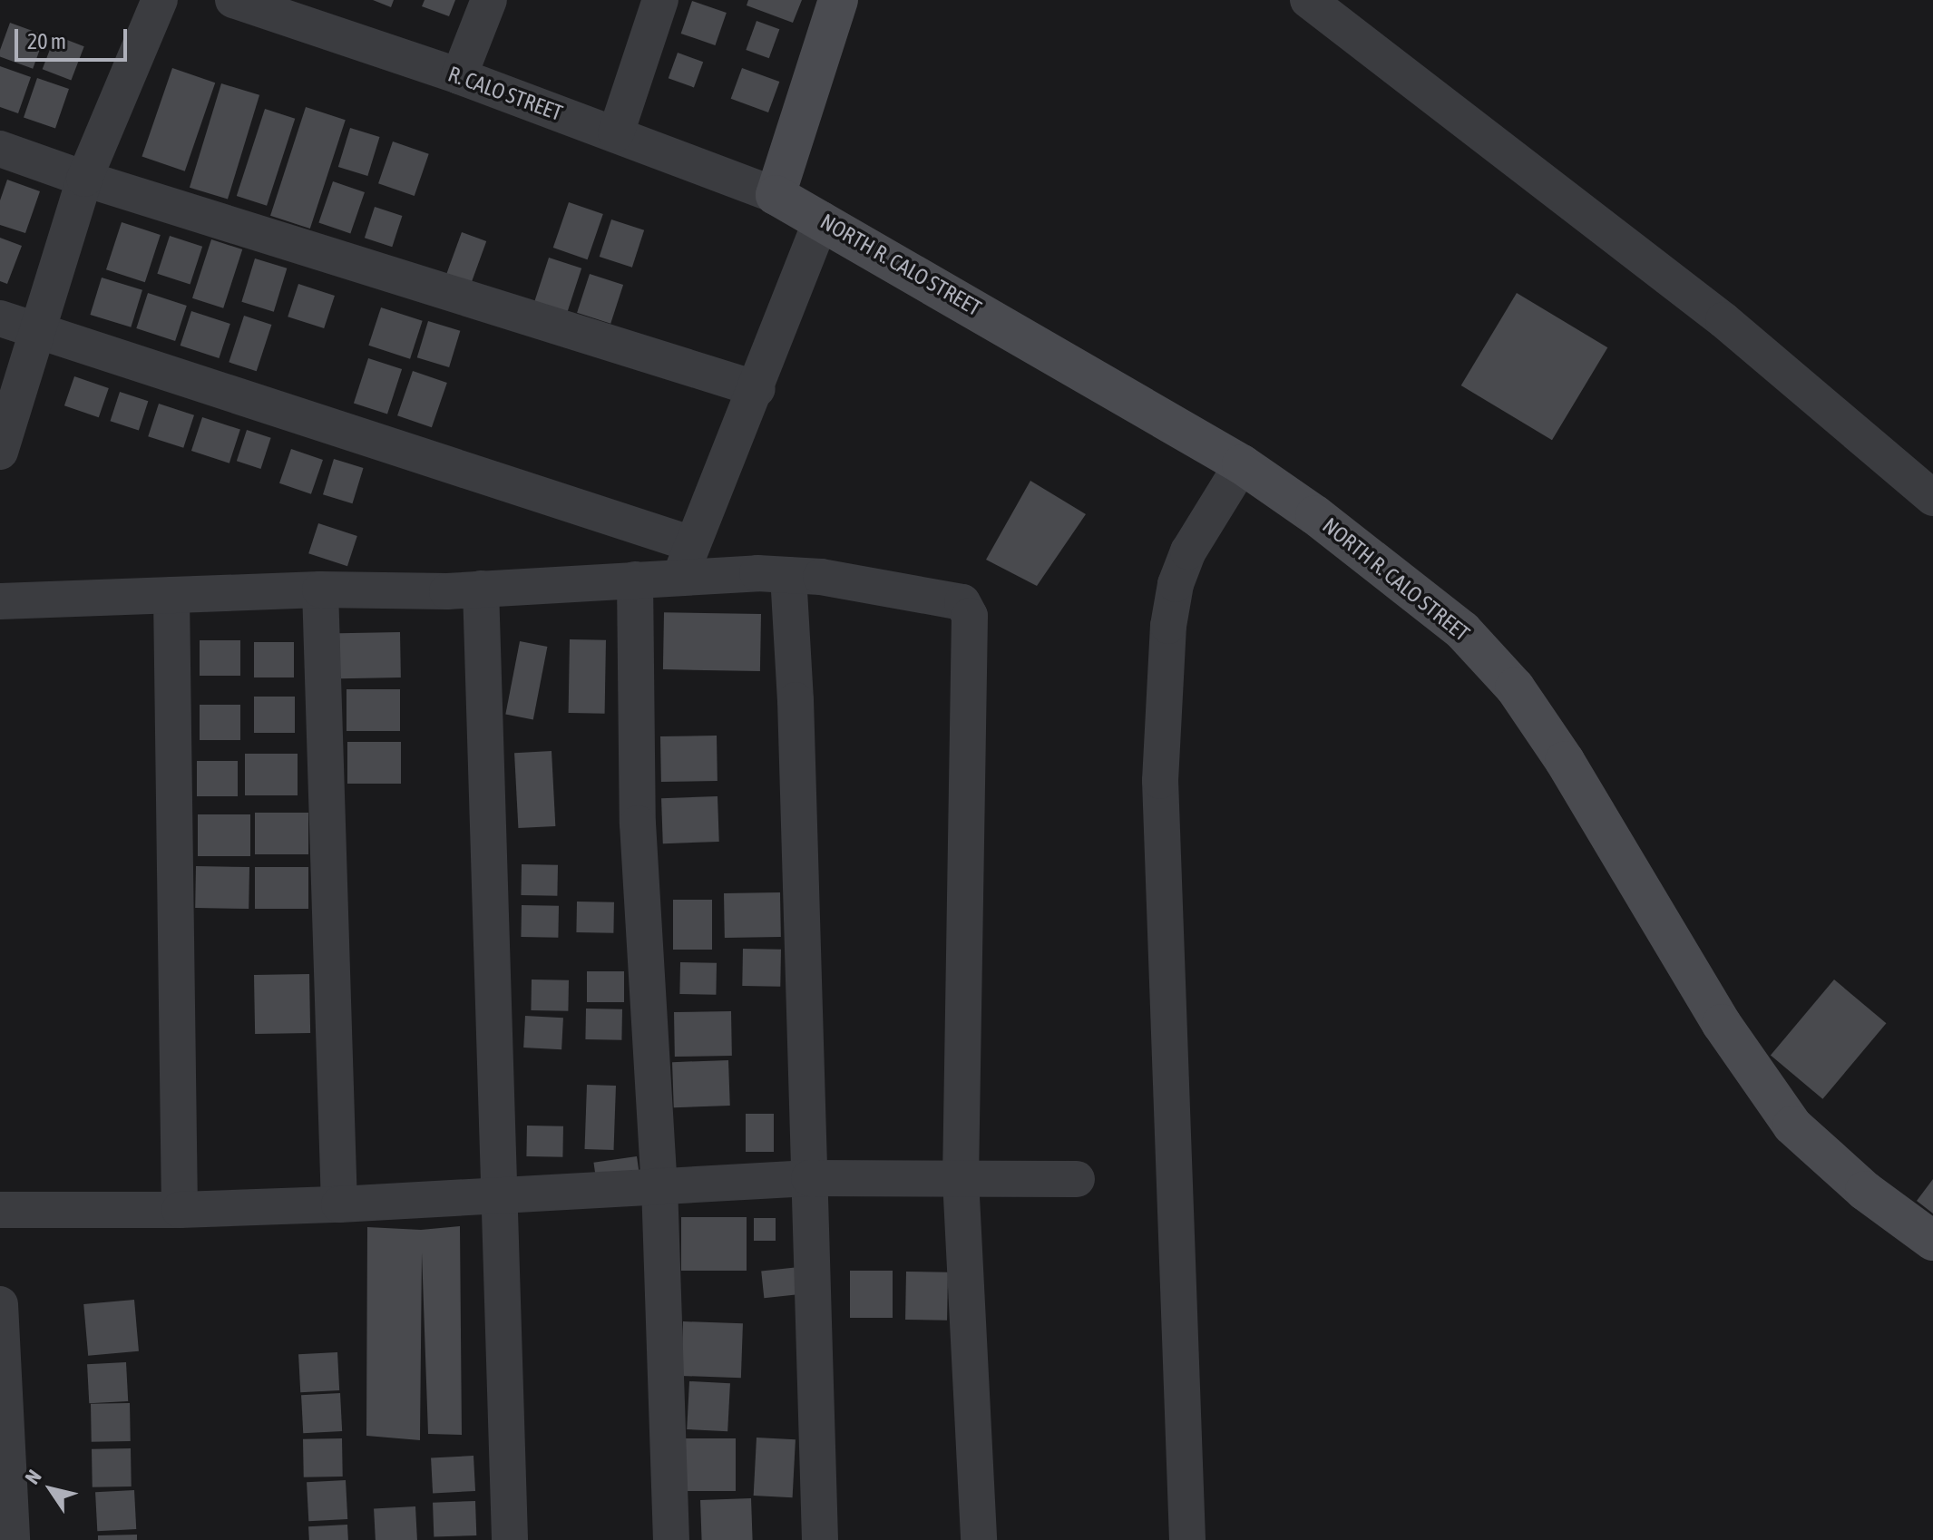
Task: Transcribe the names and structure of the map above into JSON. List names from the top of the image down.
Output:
{
  "streets": {
    "main road": ["NORTH R. CALO STREET"],
    "street": ["R. CALO STREET"]
  },
  "crossings": [
    ["R. CALO STREET", "NORTH R. CALO STREET"]
  ],
  "scale_bar": "20 m",
  "north": "top left"
}
